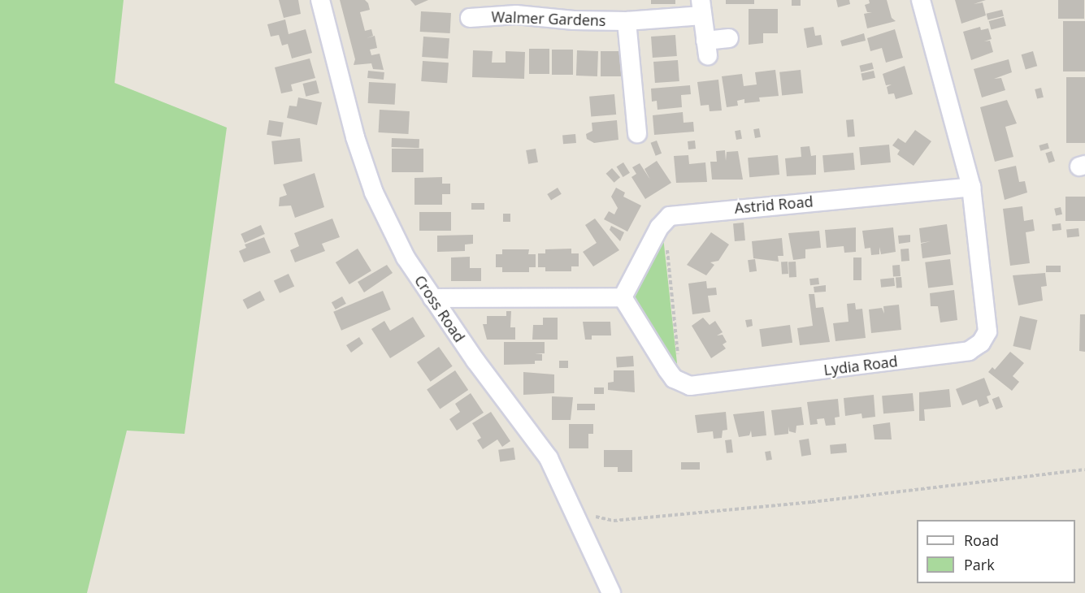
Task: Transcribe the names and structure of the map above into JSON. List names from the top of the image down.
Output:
{
  "streets": {
    "street": [
      "Walmer Gardens",
      "Astrid Road",
      "Cross Road",
      "Lydia Road"
    ]
  },
  "crossings": [
    ["Astrid Road", "Lydia Road"]
  ],
  "legend": ["Road", "Park"]
}
